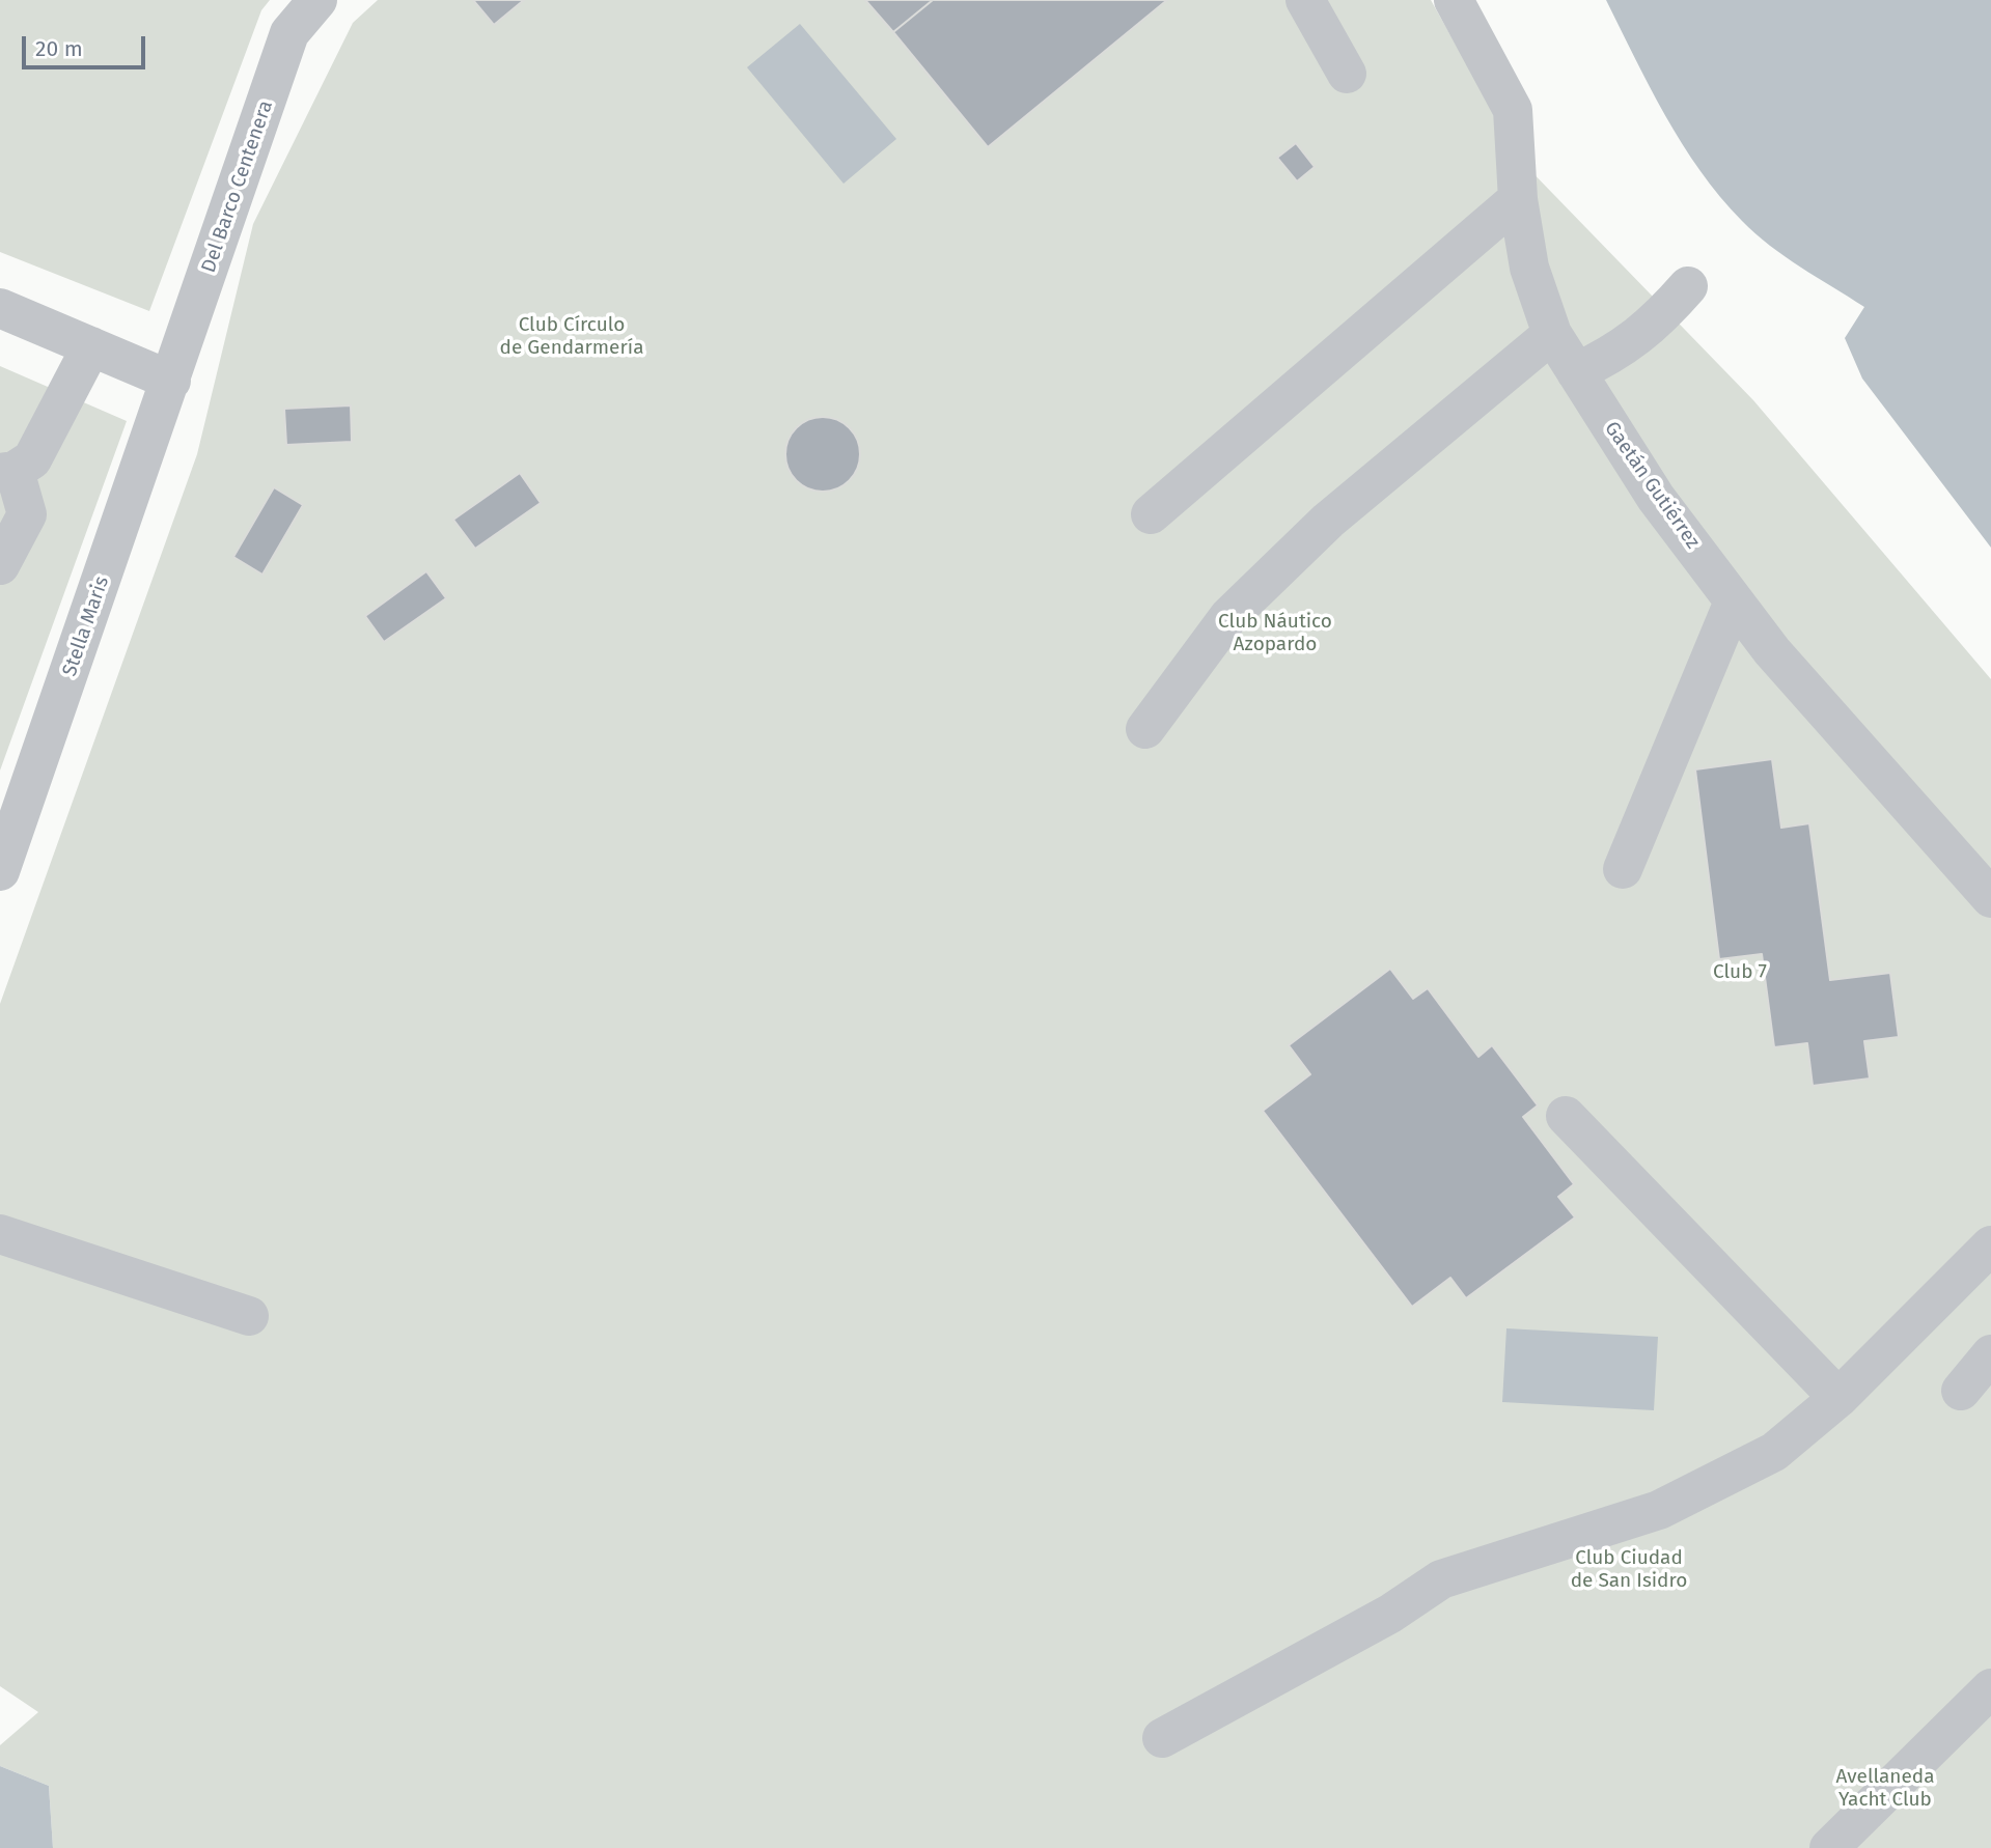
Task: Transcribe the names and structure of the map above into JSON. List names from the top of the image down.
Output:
{
  "streets": {
    "street": ["Del Barco Centenera", "Gaetán Gutiérrez", "Stella Maris"]
  },
  "crossings": [
    ["Del Barco Centenera", "Stella Maris"]
  ],
  "parks": [
    "Club Círculo de Gendarmería",
    "Club Náutico Azopardo",
    "Club 7",
    "Club Ciudad de San Isidro",
    "Avellaneda Yacht Club"
  ],
  "scale_bar": "20 m"
}
